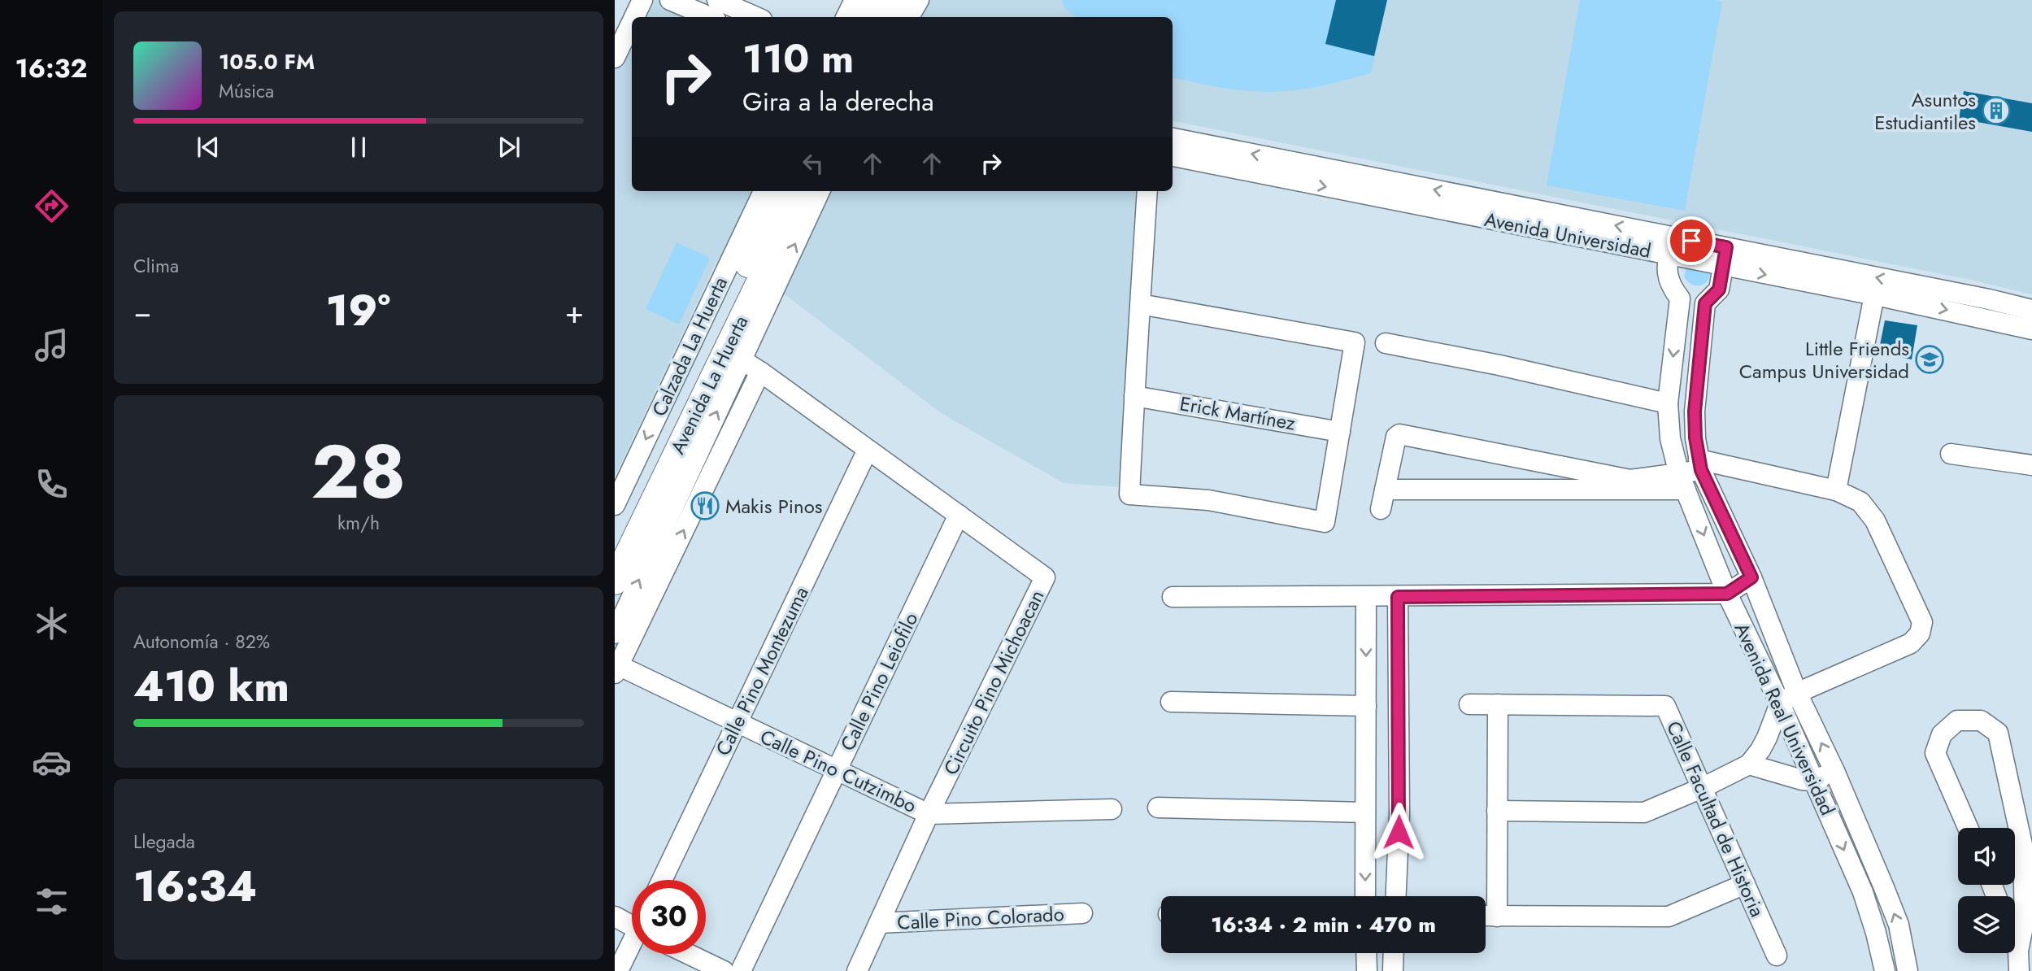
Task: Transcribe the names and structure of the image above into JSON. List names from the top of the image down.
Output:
{
  "streets": {
    "main road": ["Avenida La Huerta"],
    "street": [
      "Avenida Universidad",
      "Calzada La Huerta",
      "Erick Martínez",
      "Calle Pino Montezuma",
      "Calle Pino Leiofilo",
      "Circuito Pino Michoacan",
      "Avenida Real Universidad",
      "Calle Pino Cutzimbo",
      "Calle Facultad de Historia",
      "Calle Pino Colorado"
    ]
  },
  "crossings": [
    ["Avenida Universidad", "Avenida Real Universidad"],
    ["Avenida La Huerta", "Circuito Pino Michoacan"],
    ["Calle Pino Montezuma", "Circuito Pino Michoacan"],
    ["Calle Pino Montezuma", "Calle Pino Cutzimbo"],
    ["Calle Pino Leiofilo", "Circuito Pino Michoacan"],
    ["Calle Pino Leiofilo", "Calle Pino Cutzimbo"],
    ["Circuito Pino Michoacan", "Calle Pino Cutzimbo"],
    ["Circuito Pino Michoacan", "Calle Pino Colorado"]
  ],
  "places": {
    "building": ["Asuntos Estudiantiles"],
    "school or university": ["Little Friends Campus Universidad"],
    "restaurant": ["Makis Pinos"]
  },
  "page": {
    "tabs": "16:32",
    "turn": ["110 m", "Gira a la derecha"],
    "song": ["105.0 FM", "Música"],
    "tile": [
      "Clima",
      ["28", "km/h"],
      ["Autonomía · 82%", "410 km"],
      ["Llegada", "16:34"]
    ],
    "heat": ["−", "19°", "+"],
    "limit": "30",
    "trip": "16:34 · 2 min · 470 m"
  }
}
